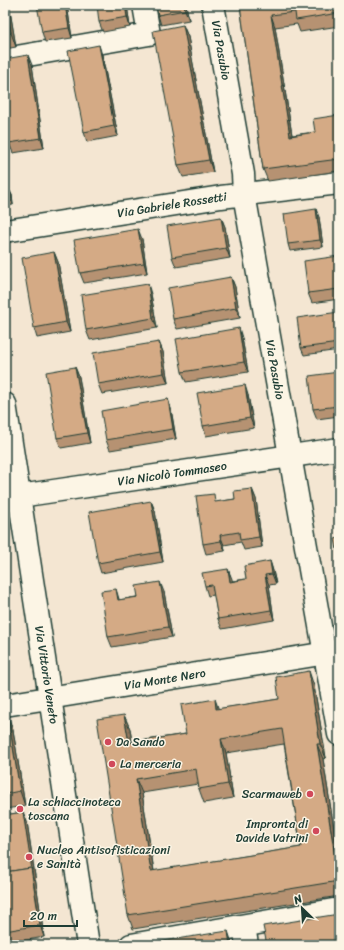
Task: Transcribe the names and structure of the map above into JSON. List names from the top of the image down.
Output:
{
  "streets": {
    "street": [
      "Via Pasubio",
      "Via Gabriele Rossetti",
      "Via Nicolò Tommaseo",
      "Via Vittorio Veneto",
      "Via Monte Nero"
    ]
  },
  "crossings": [
    ["Via Pasubio", "Via Gabriele Rossetti"],
    ["Via Pasubio", "Via Nicolò Tommaseo"],
    ["Via Pasubio", "Via Monte Nero"],
    ["Via Nicolò Tommaseo", "Via Vittorio Veneto"],
    ["Via Vittorio Veneto", "Via Monte Nero"]
  ],
  "places": [
    "Da Sando",
    "La merceria",
    "Scarmaweb",
    "La schiaccinoteca toscana",
    "Impronta di Davide Vatrini",
    "Nucleo Antisofisticazioni e Sanità"
  ],
  "scale_bar": "20 m",
  "north": "top left"
}
